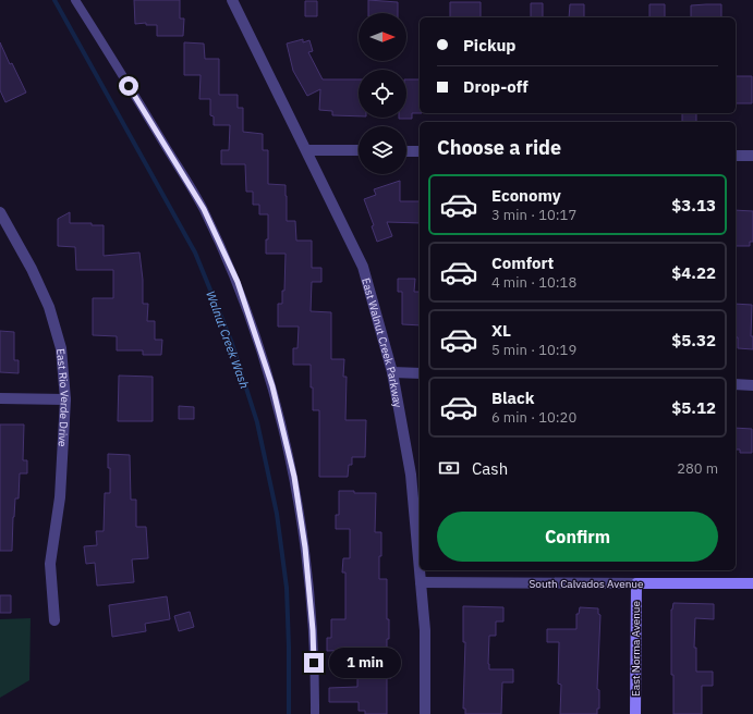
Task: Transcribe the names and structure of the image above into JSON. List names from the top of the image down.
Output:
{
  "streets": {
    "street": [
      "East Walnut Creek Parkway",
      "East Rio Verde Drive",
      "South Calvados Avenue",
      "East Norma Avenue"
    ]
  },
  "crossings": [
    ["East Walnut Creek Parkway", "South Calvados Avenue"],
    ["South Calvados Avenue", "East Norma Avenue"]
  ],
  "water": ["Walnut Creek Wash"],
  "north": "right",
  "page": {
    "banner": ["Pickup", "Drop-off"],
    "heading": "Choose a ride",
    "list": [
      {
        "name": "Economy",
        "note": "3 min · 10:17",
        "value": "$3.13"
      },
      {
        "name": "Comfort",
        "note": "4 min · 10:18",
        "value": "$4.22"
      },
      {
        "name": "XL",
        "note": "5 min · 10:19",
        "value": "$5.32"
      },
      {
        "name": "Black",
        "note": "6 min · 10:20",
        "value": "$5.12"
      }
    ],
    "pay": ["Cash", "280 m"],
    "buttons": "Confirm",
    "bubble": "1 min"
  }
}
